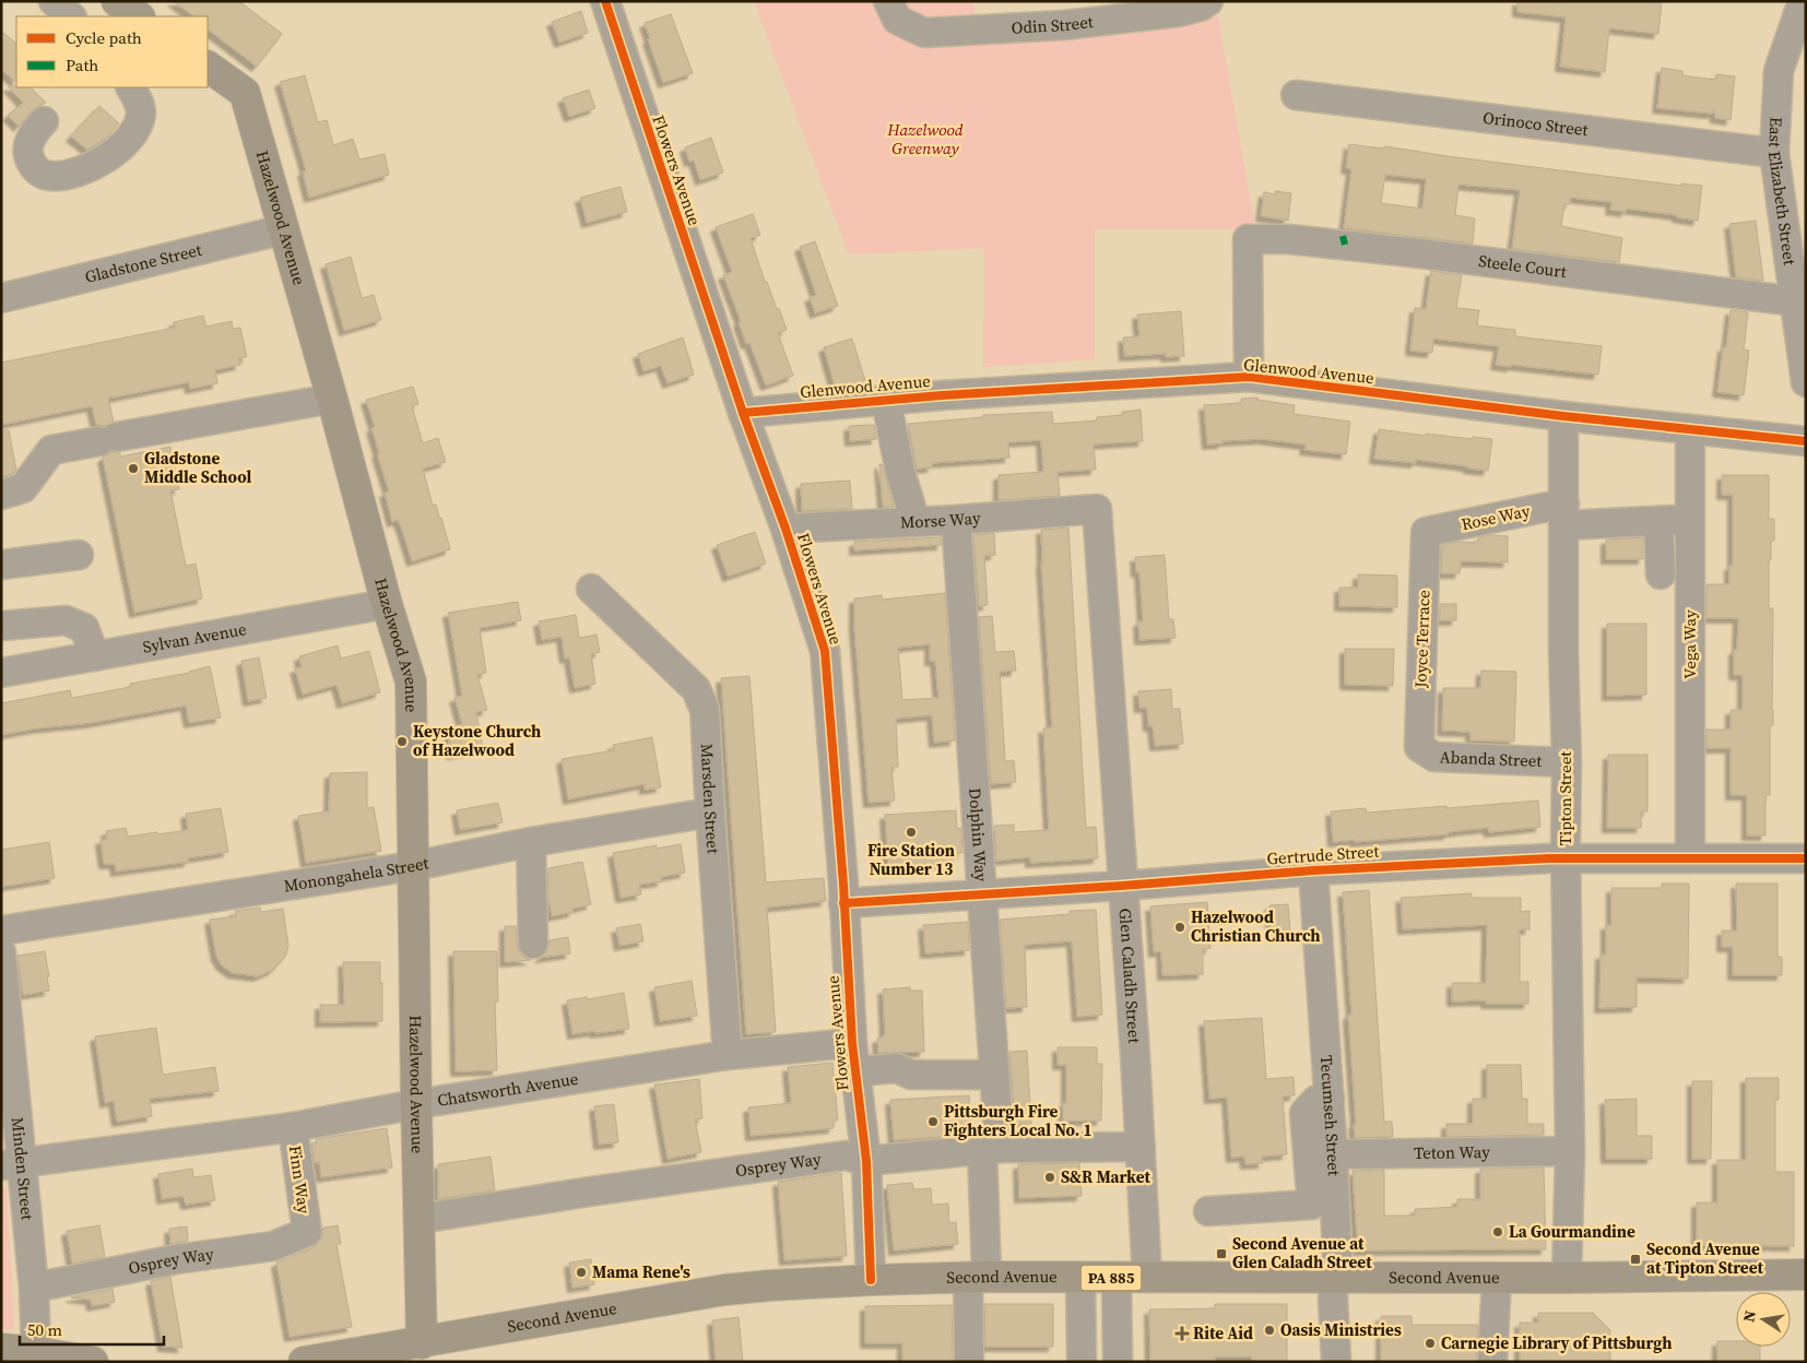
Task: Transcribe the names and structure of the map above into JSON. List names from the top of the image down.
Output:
{
  "streets": {
    "main road": ["Hazelwood Avenue", "Second Avenue", "PA 885"],
    "street": [
      "Odin Street",
      "Orinoco Street",
      "Flowers Avenue",
      "East Elizabeth Street",
      "Gladstone Street",
      "Steele Court",
      "Glenwood Avenue",
      "Rose Way",
      "Morse Way",
      "Sylvan Avenue",
      "Joyce Terrace",
      "Vega Way",
      "Abanda Street",
      "Marsden Street",
      "Tipton Street",
      "Dolphin Way",
      "Gertrude Street",
      "Monongahela Street",
      "Glen Caladh Street",
      "Chatsworth Avenue",
      "Tecumseh Street",
      "Teton Way",
      "Osprey Way",
      "Minden Street",
      "Finn Way"
    ]
  },
  "crossings": [
    ["Orinoco Street", "East Elizabeth Street"],
    ["Flowers Avenue", "Glenwood Avenue"],
    ["Flowers Avenue", "Morse Way"],
    ["Flowers Avenue", "Gertrude Street"],
    ["Flowers Avenue", "Chatsworth Avenue"],
    ["Flowers Avenue", "Osprey Way"],
    ["Flowers Avenue", "Second Avenue"],
    ["East Elizabeth Street", "Steele Court"],
    ["Hazelwood Avenue", "Gladstone Street"],
    ["Hazelwood Avenue", "Sylvan Avenue"],
    ["Hazelwood Avenue", "Monongahela Street"],
    ["Hazelwood Avenue", "Chatsworth Avenue"],
    ["Hazelwood Avenue", "Osprey Way"],
    ["Hazelwood Avenue", "Second Avenue"],
    ["Steele Court", "Glenwood Avenue"],
    ["Glenwood Avenue", "Vega Way"],
    ["Glenwood Avenue", "Tipton Street"],
    ["Rose Way", "Joyce Terrace"],
    ["Rose Way", "Tipton Street"],
    ["Morse Way", "Dolphin Way"],
    ["Morse Way", "Glen Caladh Street"],
    ["Joyce Terrace", "Abanda Street"],
    ["Vega Way", "Gertrude Street"],
    ["Abanda Street", "Tipton Street"],
    ["Marsden Street", "Monongahela Street"],
    ["Marsden Street", "Chatsworth Avenue"],
    ["Tipton Street", "Gertrude Street"],
    ["Tipton Street", "Teton Way"],
    ["Tipton Street", "Second Avenue"],
    ["Dolphin Way", "Gertrude Street"],
    ["Dolphin Way", "Osprey Way"],
    ["Dolphin Way", "Second Avenue"],
    ["Gertrude Street", "Glen Caladh Street"],
    ["Gertrude Street", "Tecumseh Street"],
    ["Glen Caladh Street", "Osprey Way"],
    ["Glen Caladh Street", "Second Avenue"],
    ["Chatsworth Avenue", "Minden Street"],
    ["Chatsworth Avenue", "Finn Way"],
    ["Tecumseh Street", "Teton Way"],
    ["Tecumseh Street", "Second Avenue"],
    ["Osprey Way", "Minden Street"],
    ["Osprey Way", "Finn Way"]
  ],
  "parks": ["Hazelwood Greenway"],
  "places": {
    "other": [
      "Gladstone Middle School",
      "Keystone Church of Hazelwood",
      "Fire Station Number 13",
      "Hazelwood Christian Church",
      "Pittsburgh Fire Fighters Local No. 1",
      "S&R Market",
      "La Gourmandine",
      "Mama Rene's",
      "Oasis Ministries",
      "Carnegie Library of Pittsburgh"
    ],
    "transit": ["Second Avenue at Glen Caladh Street", "Second Avenue at Tipton Street"],
    "health": ["Rite Aid"]
  },
  "legend": ["Cycle path", "Path"],
  "scale_bar": "50 m",
  "north": "left"
}
